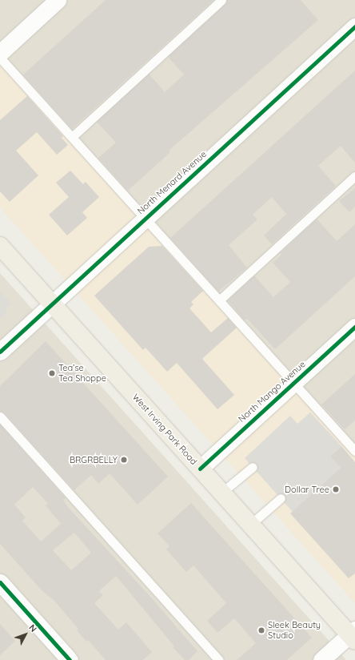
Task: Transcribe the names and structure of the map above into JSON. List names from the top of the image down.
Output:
{
  "streets": {
    "main road": ["West Irving Park Road"],
    "street": ["North Menard Avenue", "North Mango Avenue"]
  },
  "crossings": [
    ["North Menard Avenue", "West Irving Park Road"],
    ["North Mango Avenue", "West Irving Park Road"]
  ],
  "places": [
    "Tea’se Tea Shoppe",
    "BRGRBELLY",
    "Dollar Tree",
    "Sleek Beauty Studio"
  ],
  "north": "top right"
}
